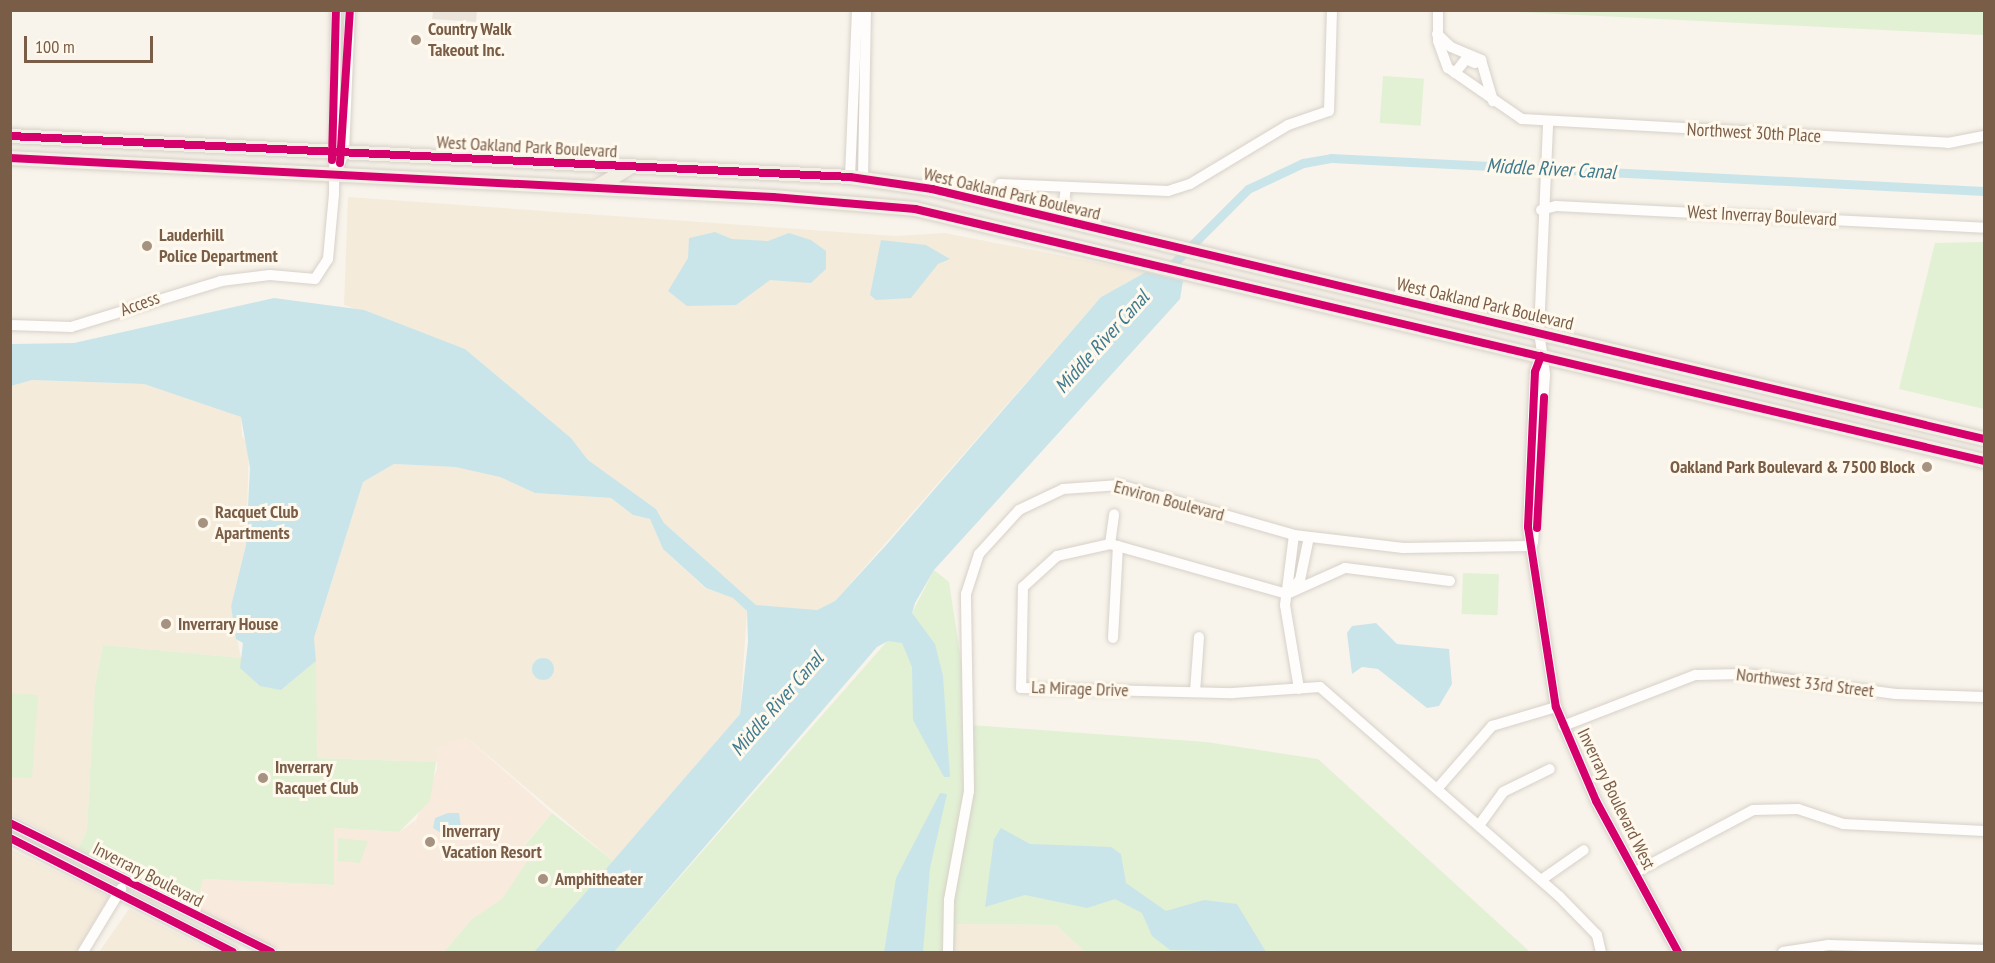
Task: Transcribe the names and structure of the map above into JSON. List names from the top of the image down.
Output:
{
  "streets": {
    "main road": ["West Oakland Park Boulevard"],
    "street": [
      "Northwest 30th Place",
      "West Inverray Boulevard",
      "Access",
      "Environ Boulevard",
      "Northwest 33rd Street",
      "La Mirage Drive",
      "Inverrary Boulevard West",
      "Inverrary Boulevard"
    ]
  },
  "crossings": [
    ["Northwest 30th Place", "Inverrary Boulevard West"],
    ["West Oakland Park Boulevard", "Access"],
    ["West Oakland Park Boulevard", "Inverrary Boulevard West"],
    ["West Inverray Boulevard", "Inverrary Boulevard West"],
    ["Environ Boulevard", "Inverrary Boulevard West"],
    ["Northwest 33rd Street", "Inverrary Boulevard West"]
  ],
  "water": ["Middle River Canal"],
  "places": [
    "Country Walk Takeout Inc.",
    "Lauderhill Police Department",
    "Oakland Park Boulevard & 7500 Block",
    "Racquet Club Apartments",
    "Inverrary House",
    "Inverrary Racquet Club",
    "Inverrary Vacation Resort",
    "Amphitheater"
  ],
  "scale_bar": "100 m"
}
